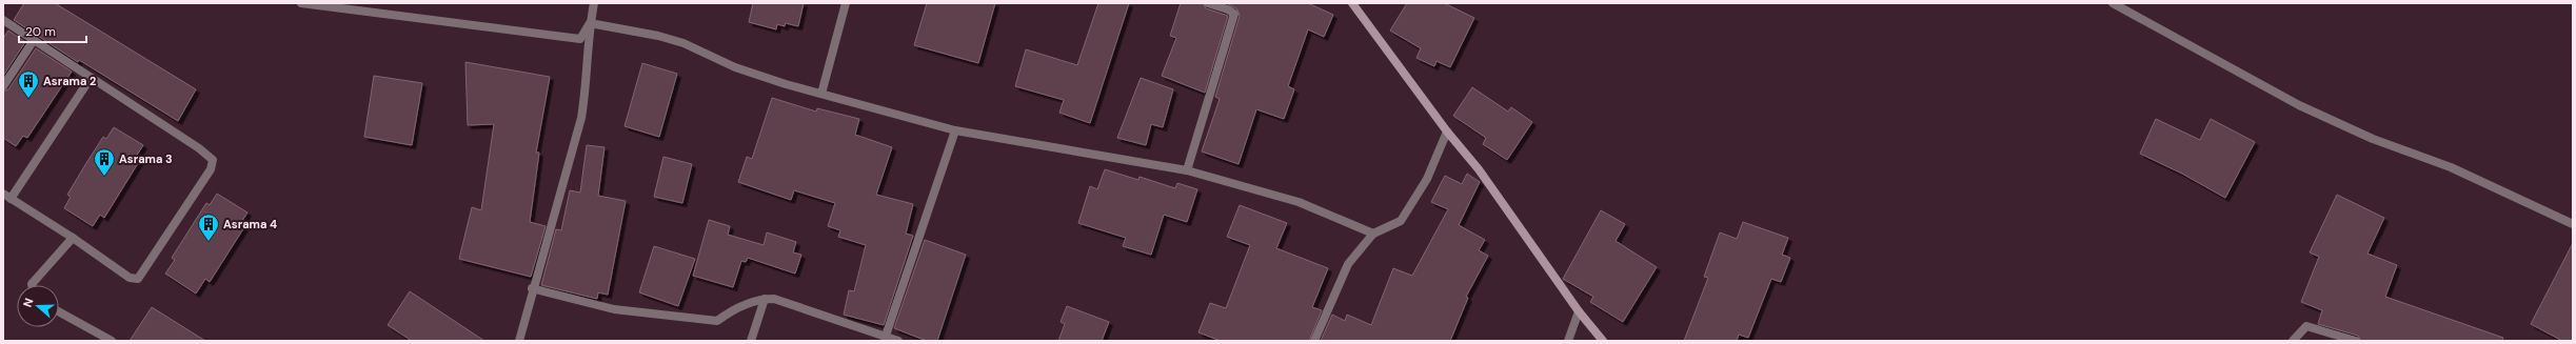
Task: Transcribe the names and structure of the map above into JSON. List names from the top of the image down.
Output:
{
  "places": {
    "building": ["Asrama 2", "Asrama 3", "Asrama 4"]
  },
  "scale_bar": "20 m",
  "north": "left"
}
